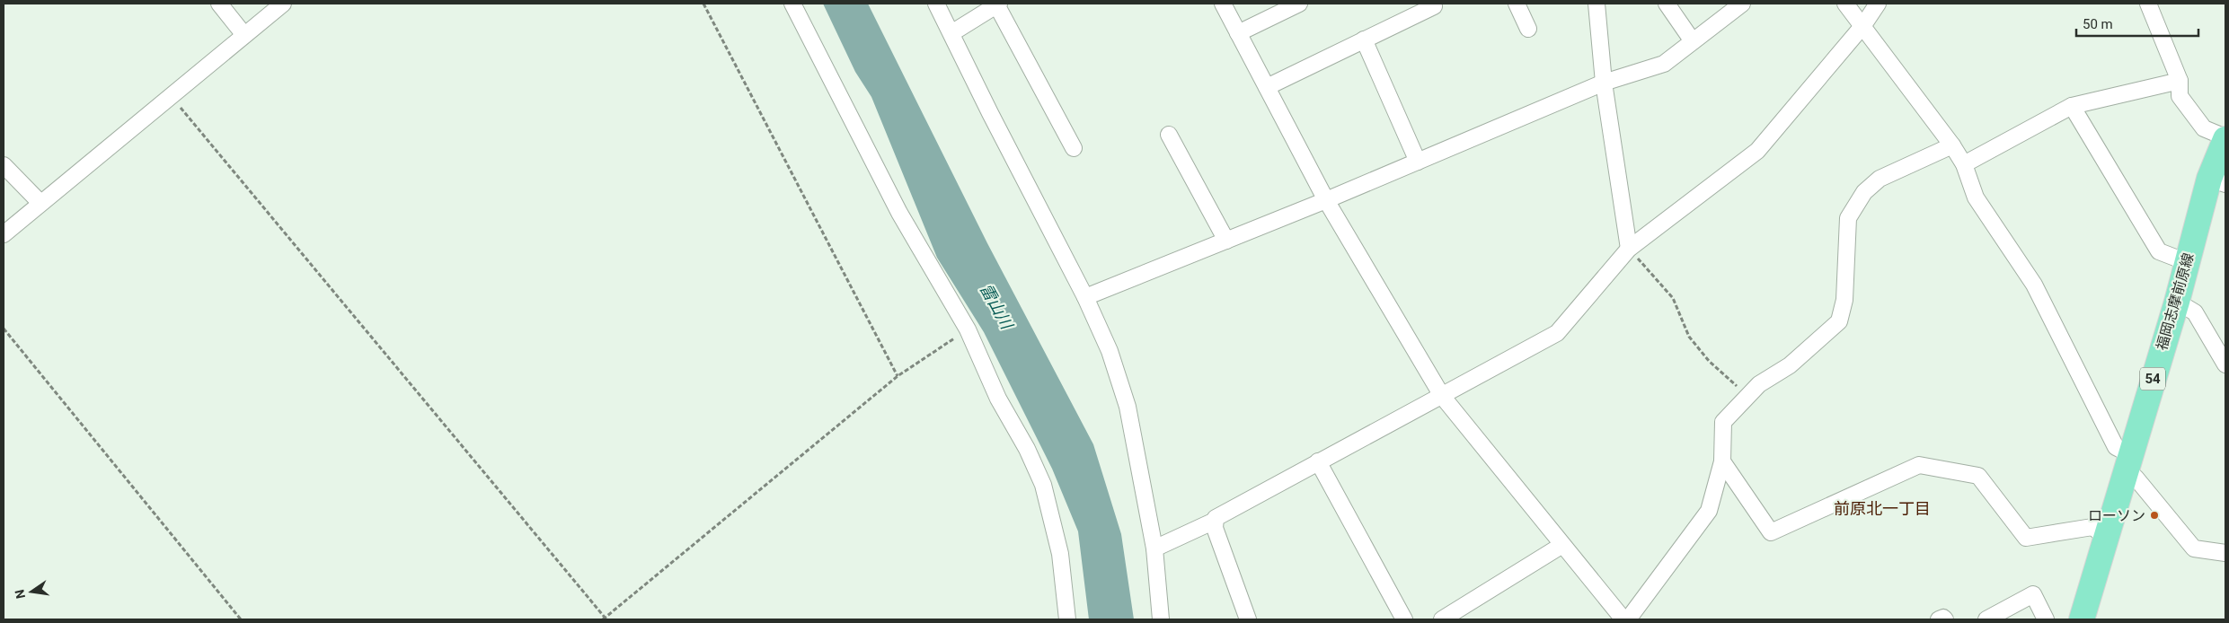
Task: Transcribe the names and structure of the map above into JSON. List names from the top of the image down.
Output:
{
  "streets": {
    "main road": ["福岡志摩前原線", "54"]
  },
  "districts": ["前原北一丁目"],
  "water": ["雷山川"],
  "places": ["ローソン"],
  "scale_bar": "50 m",
  "north": "left"
}
